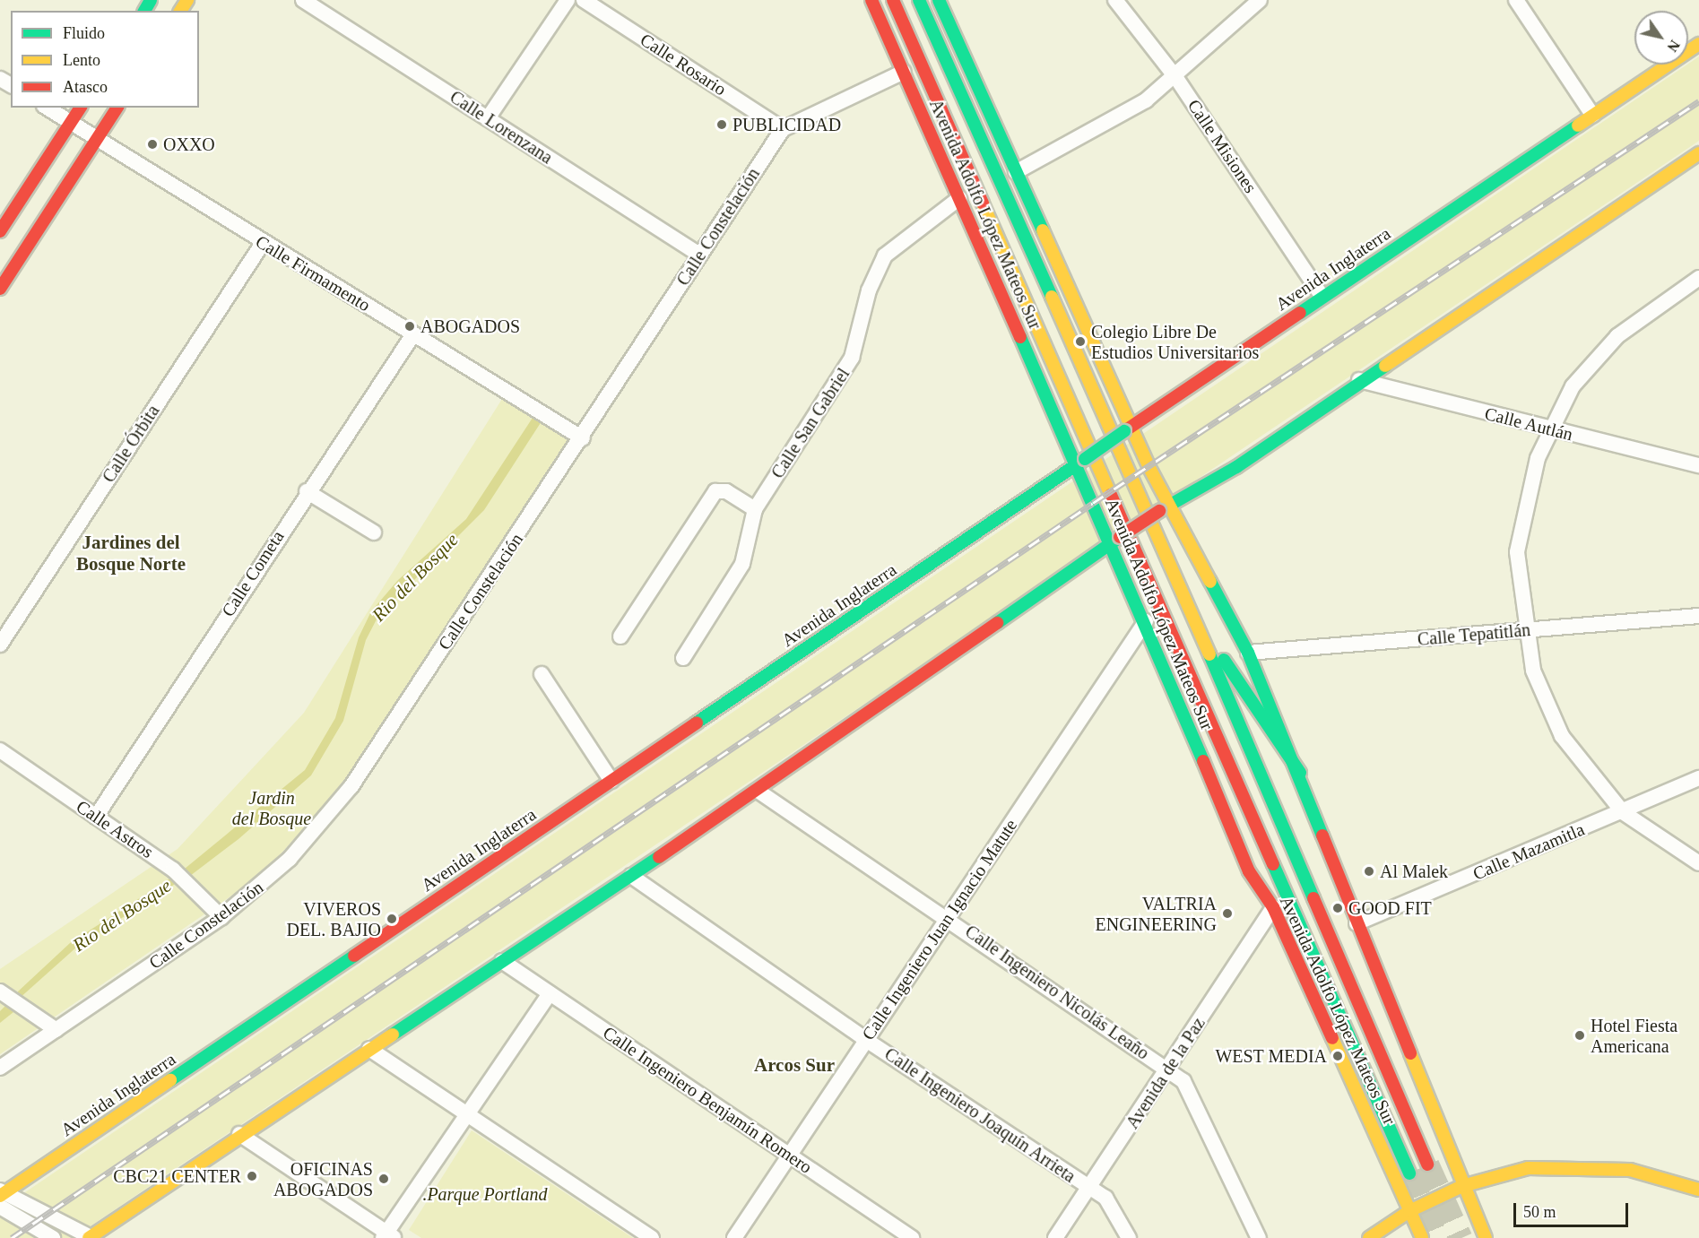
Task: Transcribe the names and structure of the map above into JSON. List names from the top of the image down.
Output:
{
  "streets": {
    "main road": ["Avenida Adolfo López Mateos Sur", "Avenida Inglaterra"],
    "street": [
      "Calle Rosario",
      "Calle Lorenzana",
      "Calle Misiones",
      "Calle Constelación",
      "Calle Firmamento",
      "Calle San Gabriel",
      "Calle Autlán",
      "Calle Órbita",
      "Calle Cometa",
      "Calle Tepatitlán",
      "Calle Astros",
      "Calle Mazamitla",
      "Calle Ingeniero Juan Ignacio Matute",
      "Calle Ingeniero Nicolás Leaño",
      "Avenida de la Paz",
      "Calle Ingeniero Benjamín Romero",
      "Calle Ingeniero Joaquín Arrieta"
    ]
  },
  "crossings": [
    ["Calle Rosario", "Calle Constelación"],
    ["Calle Lorenzana", "Calle Constelación"],
    ["Calle Misiones", "Avenida Inglaterra"],
    ["Avenida Adolfo López Mateos Sur", "Avenida Inglaterra"],
    ["Avenida Adolfo López Mateos Sur", "Calle San Gabriel"],
    ["Avenida Adolfo López Mateos Sur", "Calle Ingeniero Juan Ignacio Matute"],
    ["Avenida Adolfo López Mateos Sur", "Avenida de la Paz"],
    ["Calle Constelación", "Calle Firmamento"],
    ["Calle Constelación", "Calle Astros"],
    ["Calle Firmamento", "Calle Órbita"],
    ["Calle Firmamento", "Calle Cometa"],
    ["Calle Cometa", "Calle Astros"],
    ["Calle Ingeniero Juan Ignacio Matute", "Calle Ingeniero Nicolás Leaño"],
    ["Calle Ingeniero Juan Ignacio Matute", "Calle Ingeniero Benjamín Romero"],
    ["Calle Ingeniero Juan Ignacio Matute", "Calle Ingeniero Joaquín Arrieta"],
    ["Calle Ingeniero Nicolás Leaño", "Avenida de la Paz"],
    ["Avenida de la Paz", "Calle Ingeniero Joaquín Arrieta"]
  ],
  "districts": ["Jardines del Bosque Norte", "Arcos Sur"],
  "water": ["Rio del Bosque"],
  "parks": ["Jardin del Bosque", ".Parque Portland"],
  "places": [
    "PUBLICIDAD",
    "OXXO",
    "ABOGADOS",
    "Colegio Libre De Estudios Universitarios",
    "Al Malek",
    "GOOD FIT",
    "VALTRIA ENGINEERING",
    "VIVEROS DEL. BAJIO",
    "Hotel Fiesta Americana",
    "WEST MEDIA",
    "CBC21 CENTER",
    "OFICINAS ABOGADOS"
  ],
  "legend": ["Fluido", "Lento", "Atasco"],
  "scale_bar": "50 m",
  "north": "bottom right"
}
